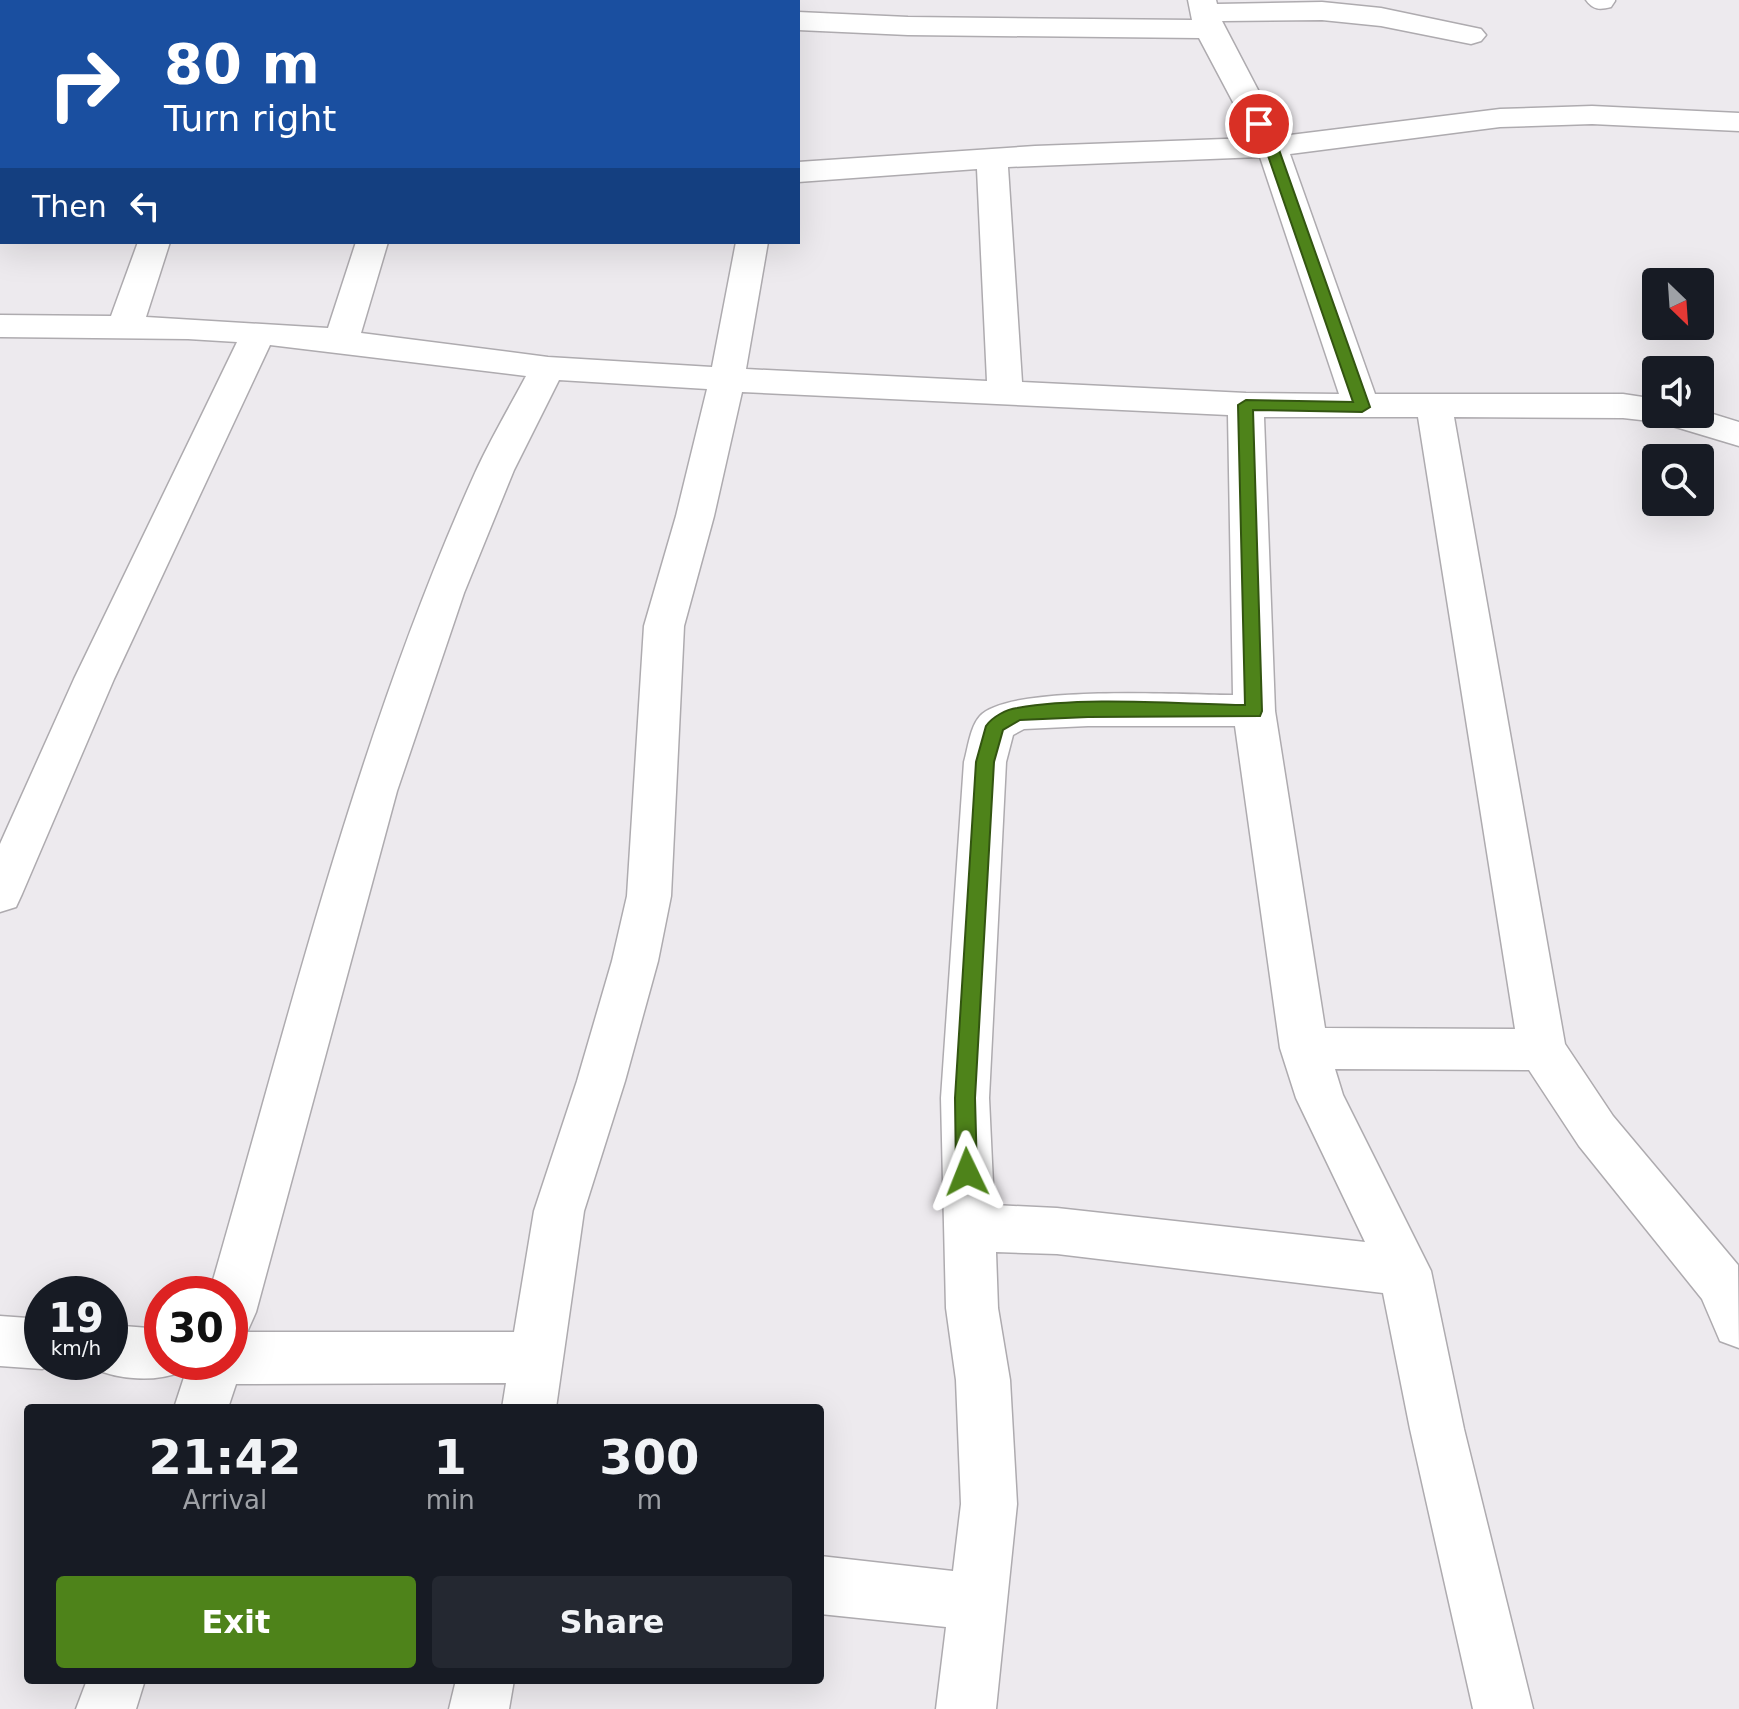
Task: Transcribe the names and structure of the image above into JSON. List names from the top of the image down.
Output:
{
  "north": "bottom right",
  "page": {
    "turn": ["80 m", "Turn right"],
    "then": "Then",
    "speed": "19 km/h",
    "limit": "30",
    "eta": [
      "21:42",
      "Arrival",
      "1",
      "min",
      "300",
      "m"
    ],
    "buttons": ["Exit", "Share"]
  }
}
